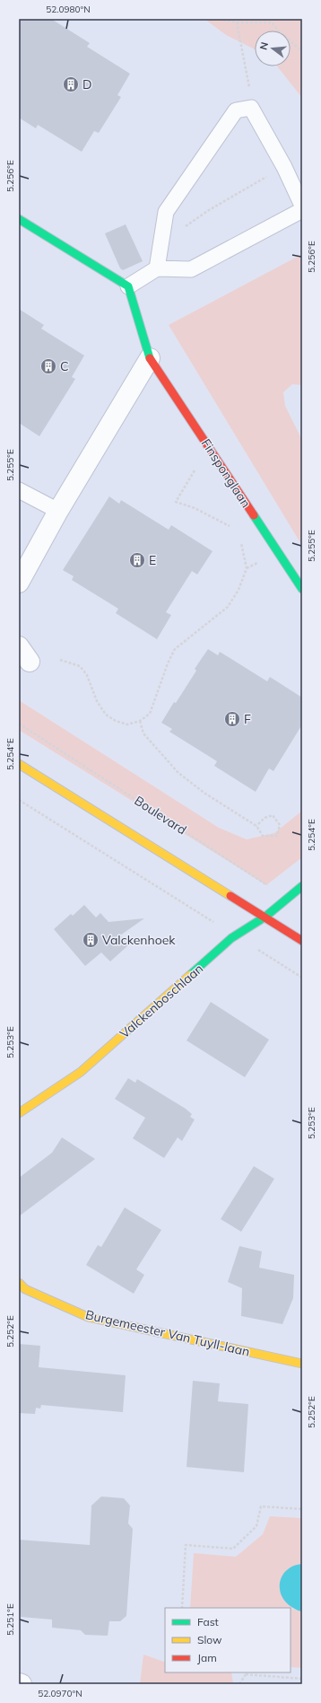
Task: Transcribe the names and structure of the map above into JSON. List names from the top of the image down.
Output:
{
  "streets": {
    "street": ["Finsponglaan", "Valckenboschlaan", "Burgemeester Van Tuyll-laan"],
    "path": ["Boulevard"]
  },
  "crossings": [
    ["Boulevard", "Valckenboschlaan"]
  ],
  "places": {
    "building": [
      "D",
      "C",
      "E",
      "F",
      "Valckenhoek"
    ]
  },
  "legend": ["Fast", "Slow", "Jam"],
  "north": "left",
  "coordinates": [
    "52.0980°N",
    "5.256°E",
    "5.255°E",
    "5.254°E",
    "5.253°E",
    "5.252°E",
    "5.251°E",
    "52.0970°N"
  ]
}
